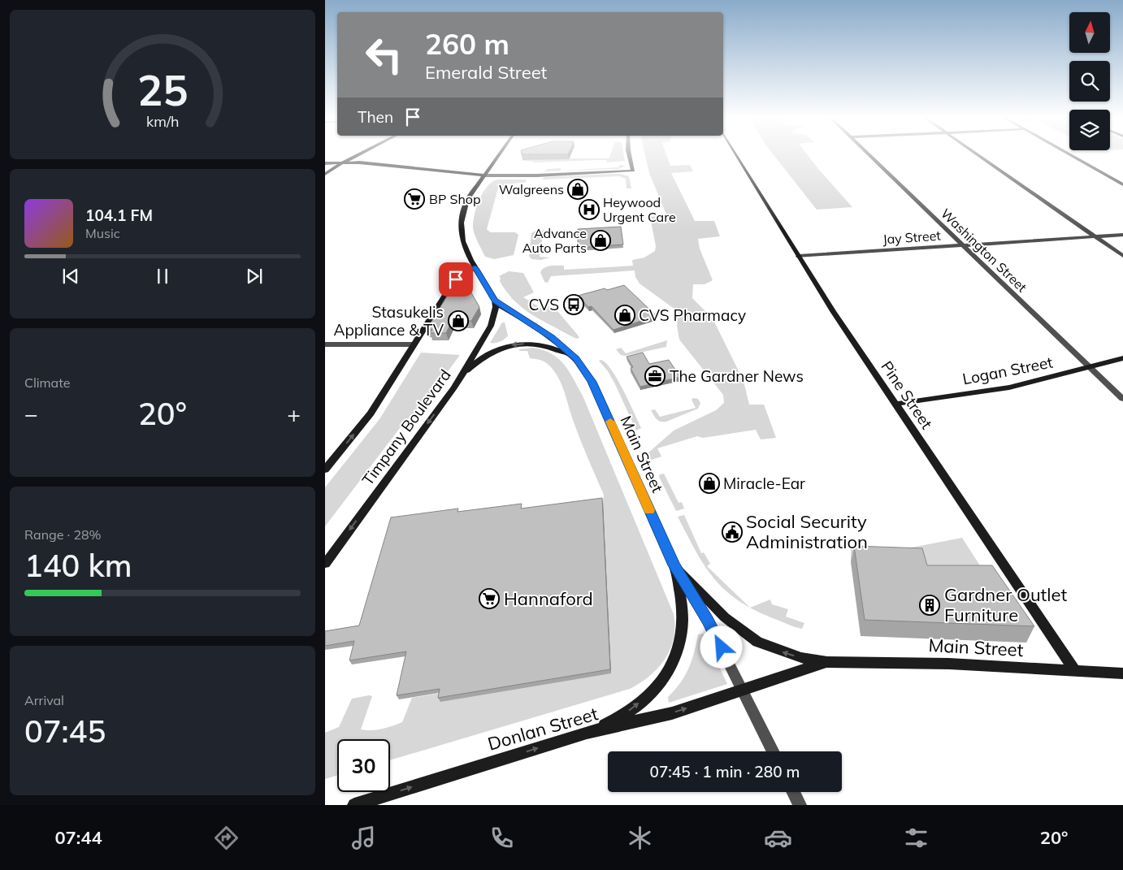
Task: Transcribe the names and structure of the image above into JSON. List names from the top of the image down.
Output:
{
  "streets": {
    "main road": [
      "Logan Street",
      "Pine Street",
      "Timpany Boulevard",
      "Main Street",
      "Donlan Street"
    ],
    "street": ["Jay Street", "Washington Street"]
  },
  "crossings": [
    ["Jay Street", "Washington Street"],
    ["Jay Street", "Pine Street"],
    ["Washington Street", "Logan Street"],
    ["Logan Street", "Pine Street"],
    ["Pine Street", "Main Street"],
    ["Timpany Boulevard", "Main Street"],
    ["Main Street", "Donlan Street"]
  ],
  "one_way": ["Donlan Street"],
  "places": {
    "shop": [
      "Walgreens",
      "Advance Auto Parts",
      "CVS Pharmacy",
      "Stasukelis Appliance & TV",
      "Miracle-Ear"
    ],
    "supermarket": ["BP Shop", "Hannaford"],
    "hospital": ["Heywood Urgent Care"],
    "bus stop": ["CVS"],
    "office": ["The Gardner News"],
    "public building": ["Social Security Administration"],
    "building": ["Gardner Outlet Furniture"]
  },
  "north": "top",
  "page": {
    "turn": ["260 m", "Emerald Street"],
    "then": "Then",
    "song": ["104.1 FM", "Music"],
    "tile": [
      "Climate",
      ["Range · 28%", "140 km"],
      ["Arrival", "07:45"]
    ],
    "heat": ["−", "20°", "+"],
    "limit": "30",
    "trip": "07:45 · 1 min · 280 m",
    "tabs": ["07:44", "20°"],
    "gauge": ["25", "km/h"]
  }
}
